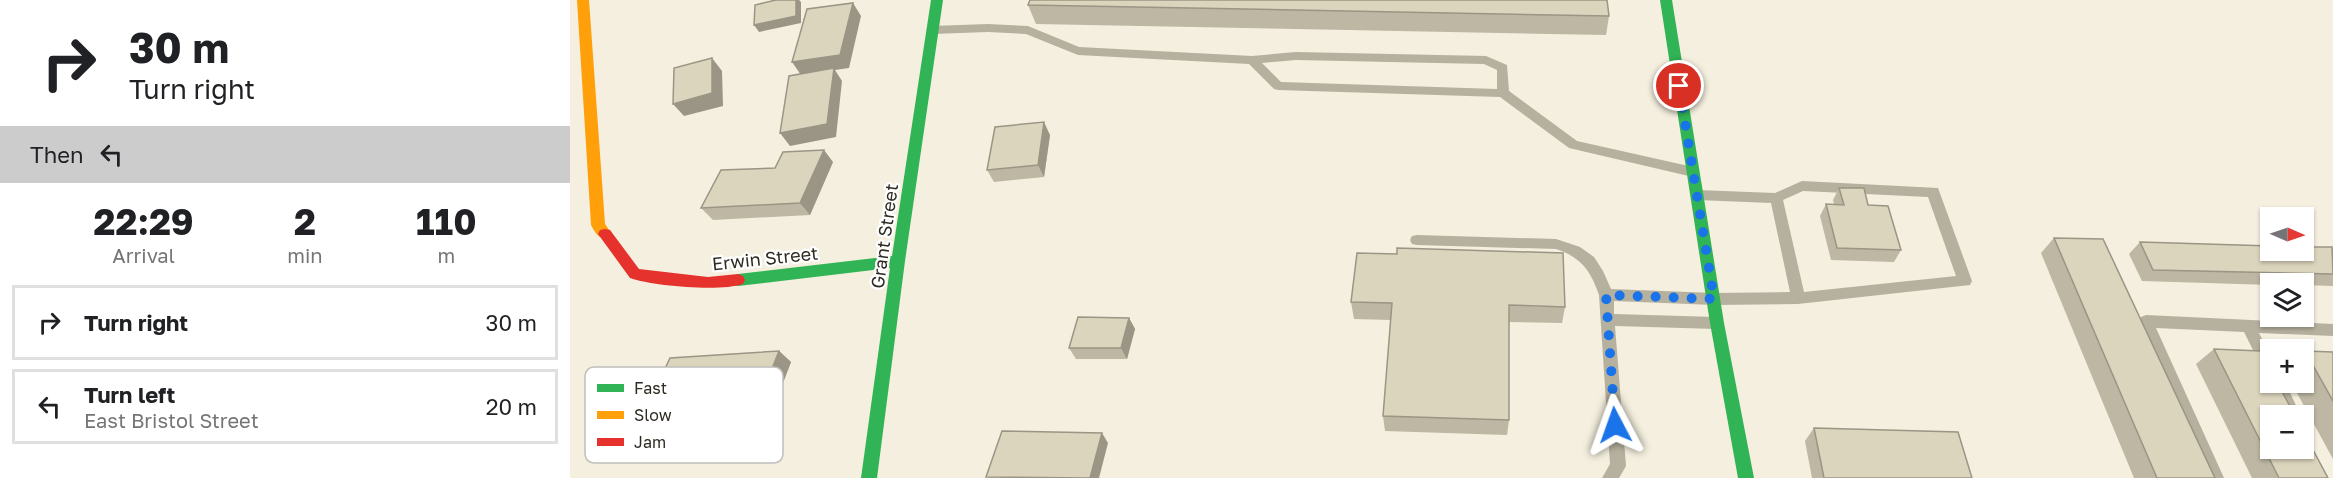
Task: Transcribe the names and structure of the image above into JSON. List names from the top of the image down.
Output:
{
  "streets": {
    "street": ["Grant Street", "Erwin Street"]
  },
  "crossings": [
    ["Grant Street", "Erwin Street"]
  ],
  "legend": ["Fast", "Slow", "Jam"],
  "north": "right",
  "page": {
    "turn": ["30 m", "Turn right"],
    "then": "Then",
    "eta": [
      "22:29",
      "Arrival",
      "2",
      "min",
      "110",
      "m"
    ],
    "map_buttons": ["+", "−"],
    "list": [
      {
        "name": "Turn right",
        "value": "30 m"
      },
      {
        "name": "Turn left",
        "note": "East Bristol Street",
        "value": "20 m"
      }
    ]
  }
}
